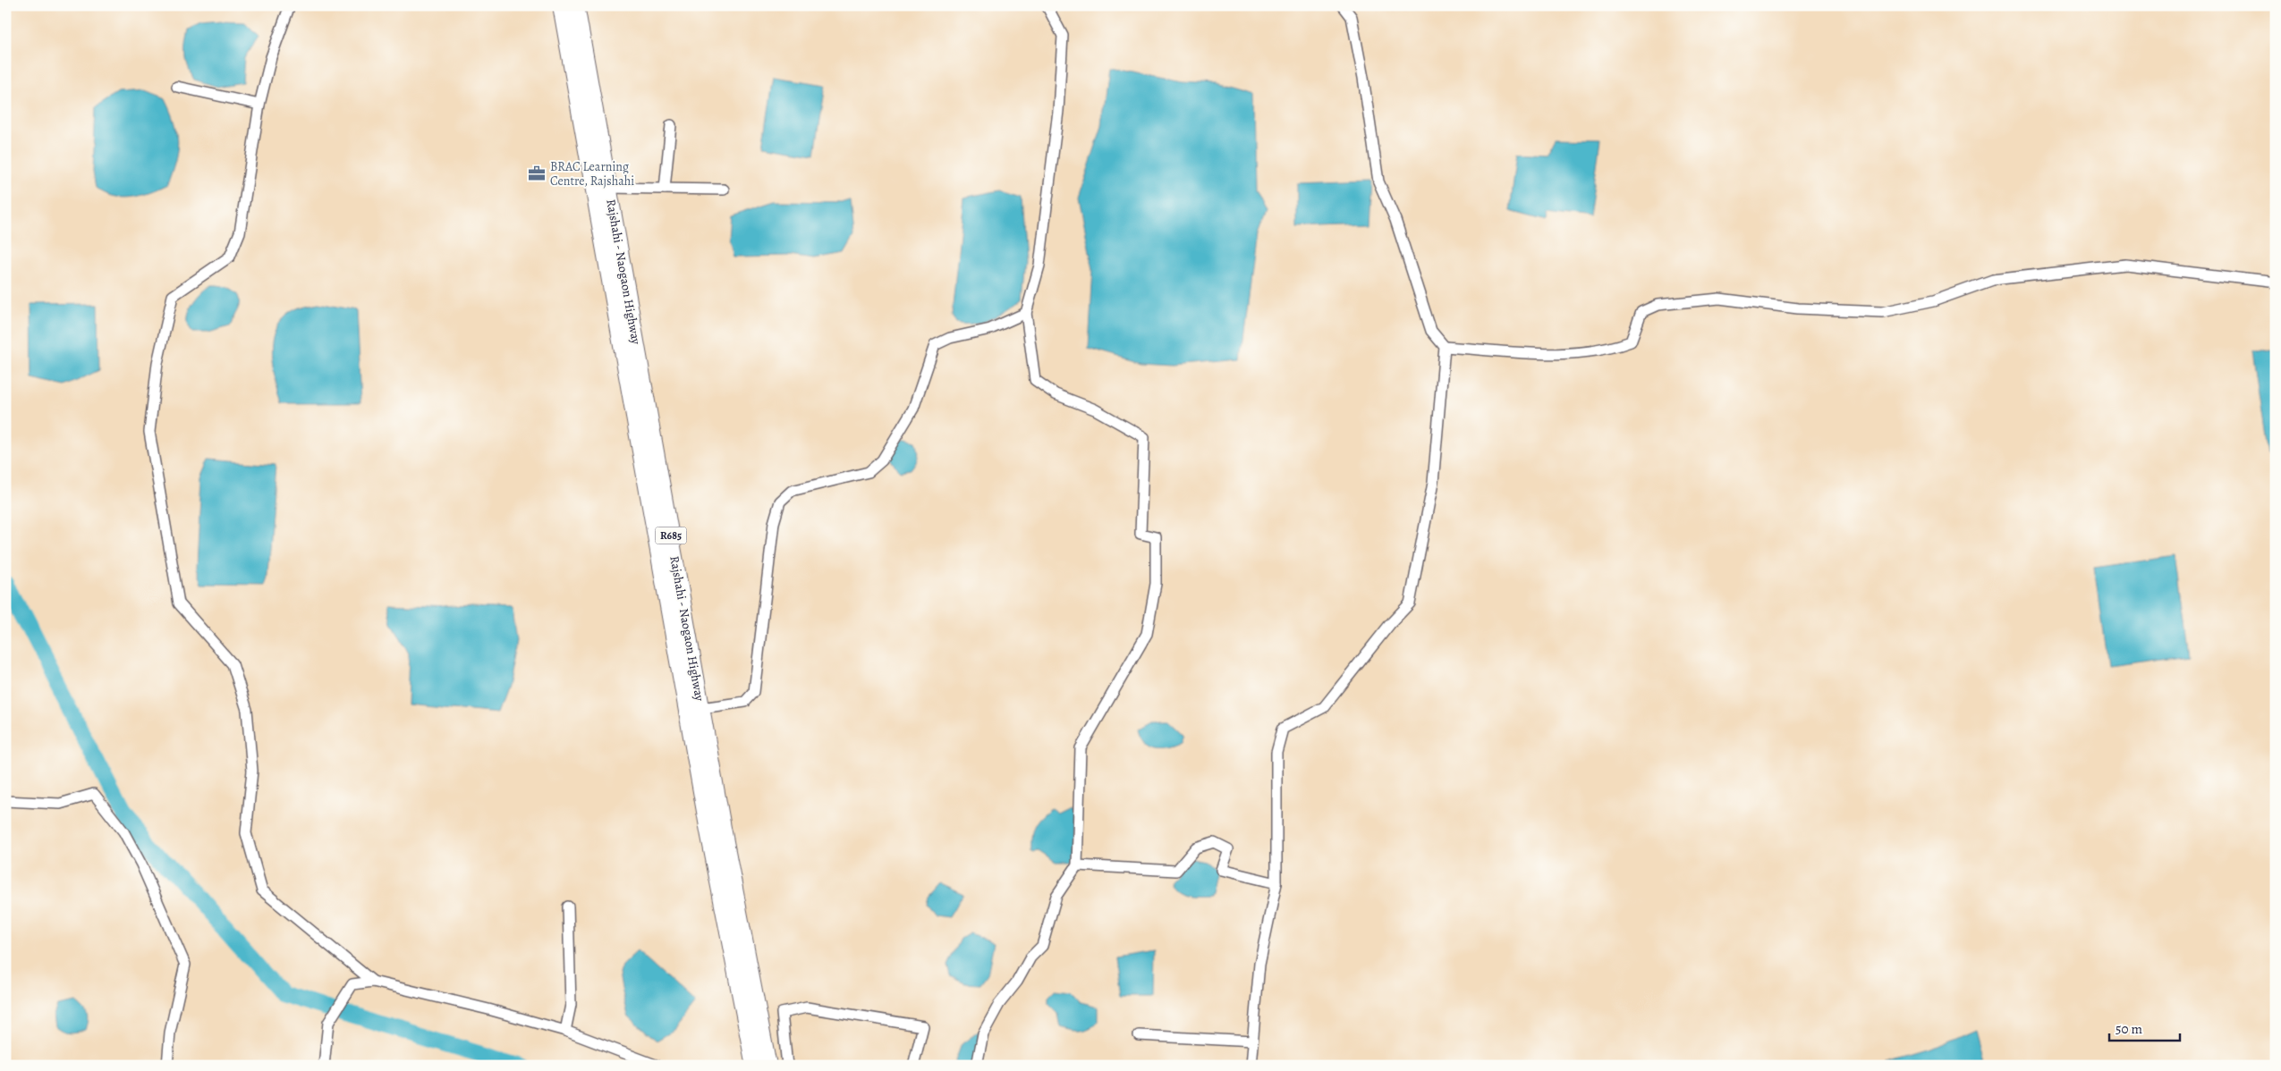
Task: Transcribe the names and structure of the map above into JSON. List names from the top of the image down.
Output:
{
  "streets": {
    "main road": ["Rajshahi - Naogaon Highway", "R685"]
  },
  "places": {
    "office": ["BRAC Learning Centre, Rajshahi"]
  },
  "scale_bar": "50 m"
}
